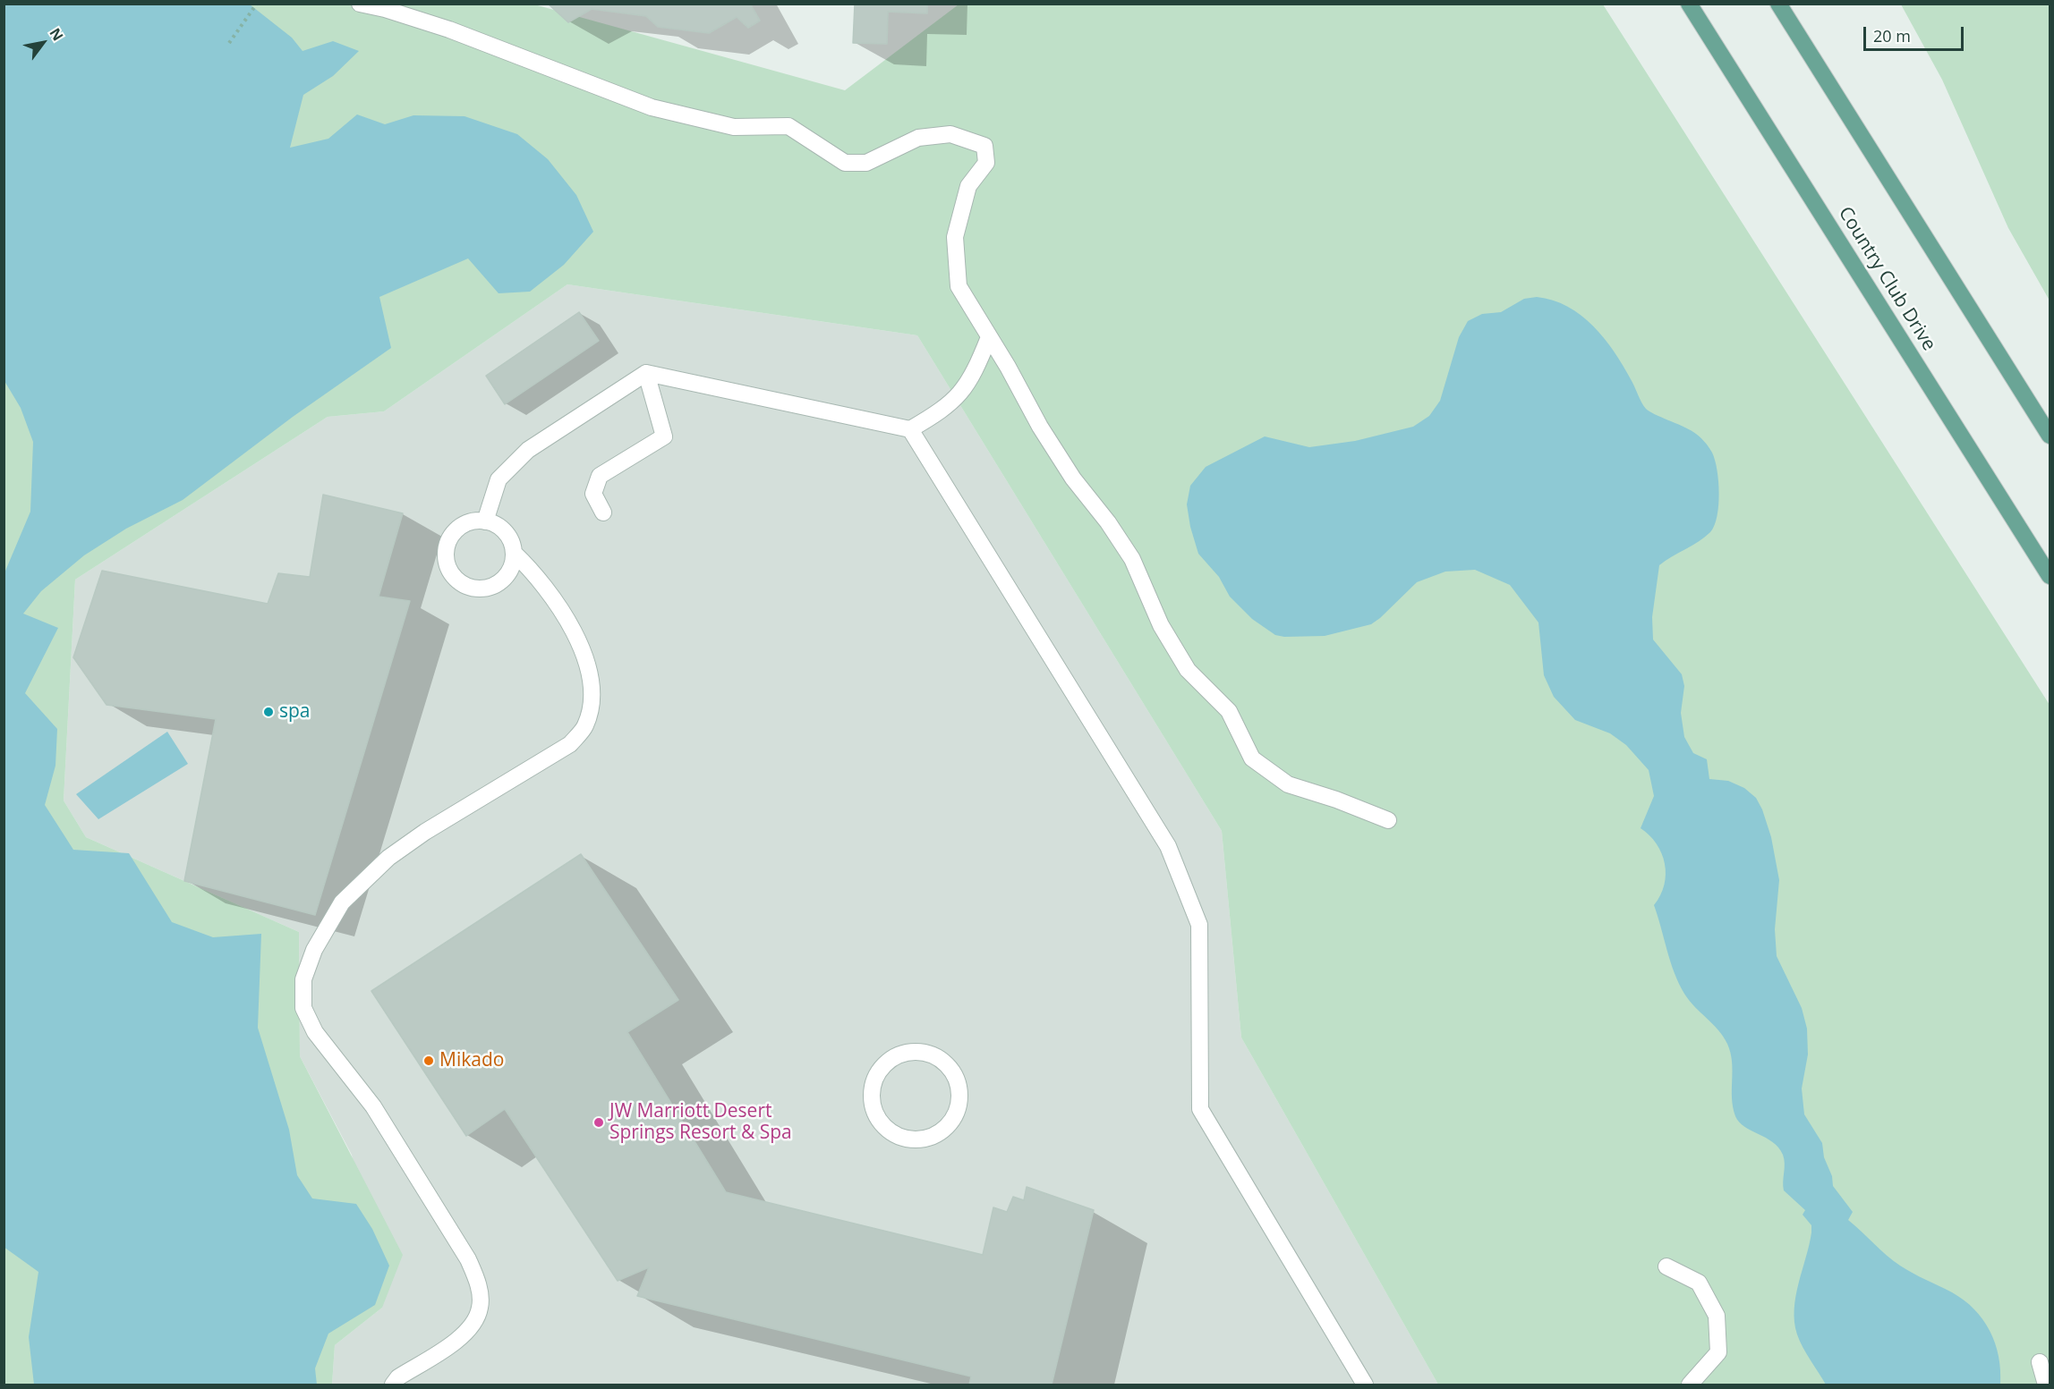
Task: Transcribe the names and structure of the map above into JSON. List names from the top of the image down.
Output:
{
  "streets": {
    "main road": ["Country Club Drive"]
  },
  "places": ["spa", "Mikado", "JW Marriott Desert Springs Resort & Spa"],
  "scale_bar": "20 m",
  "north": "top right"
}
